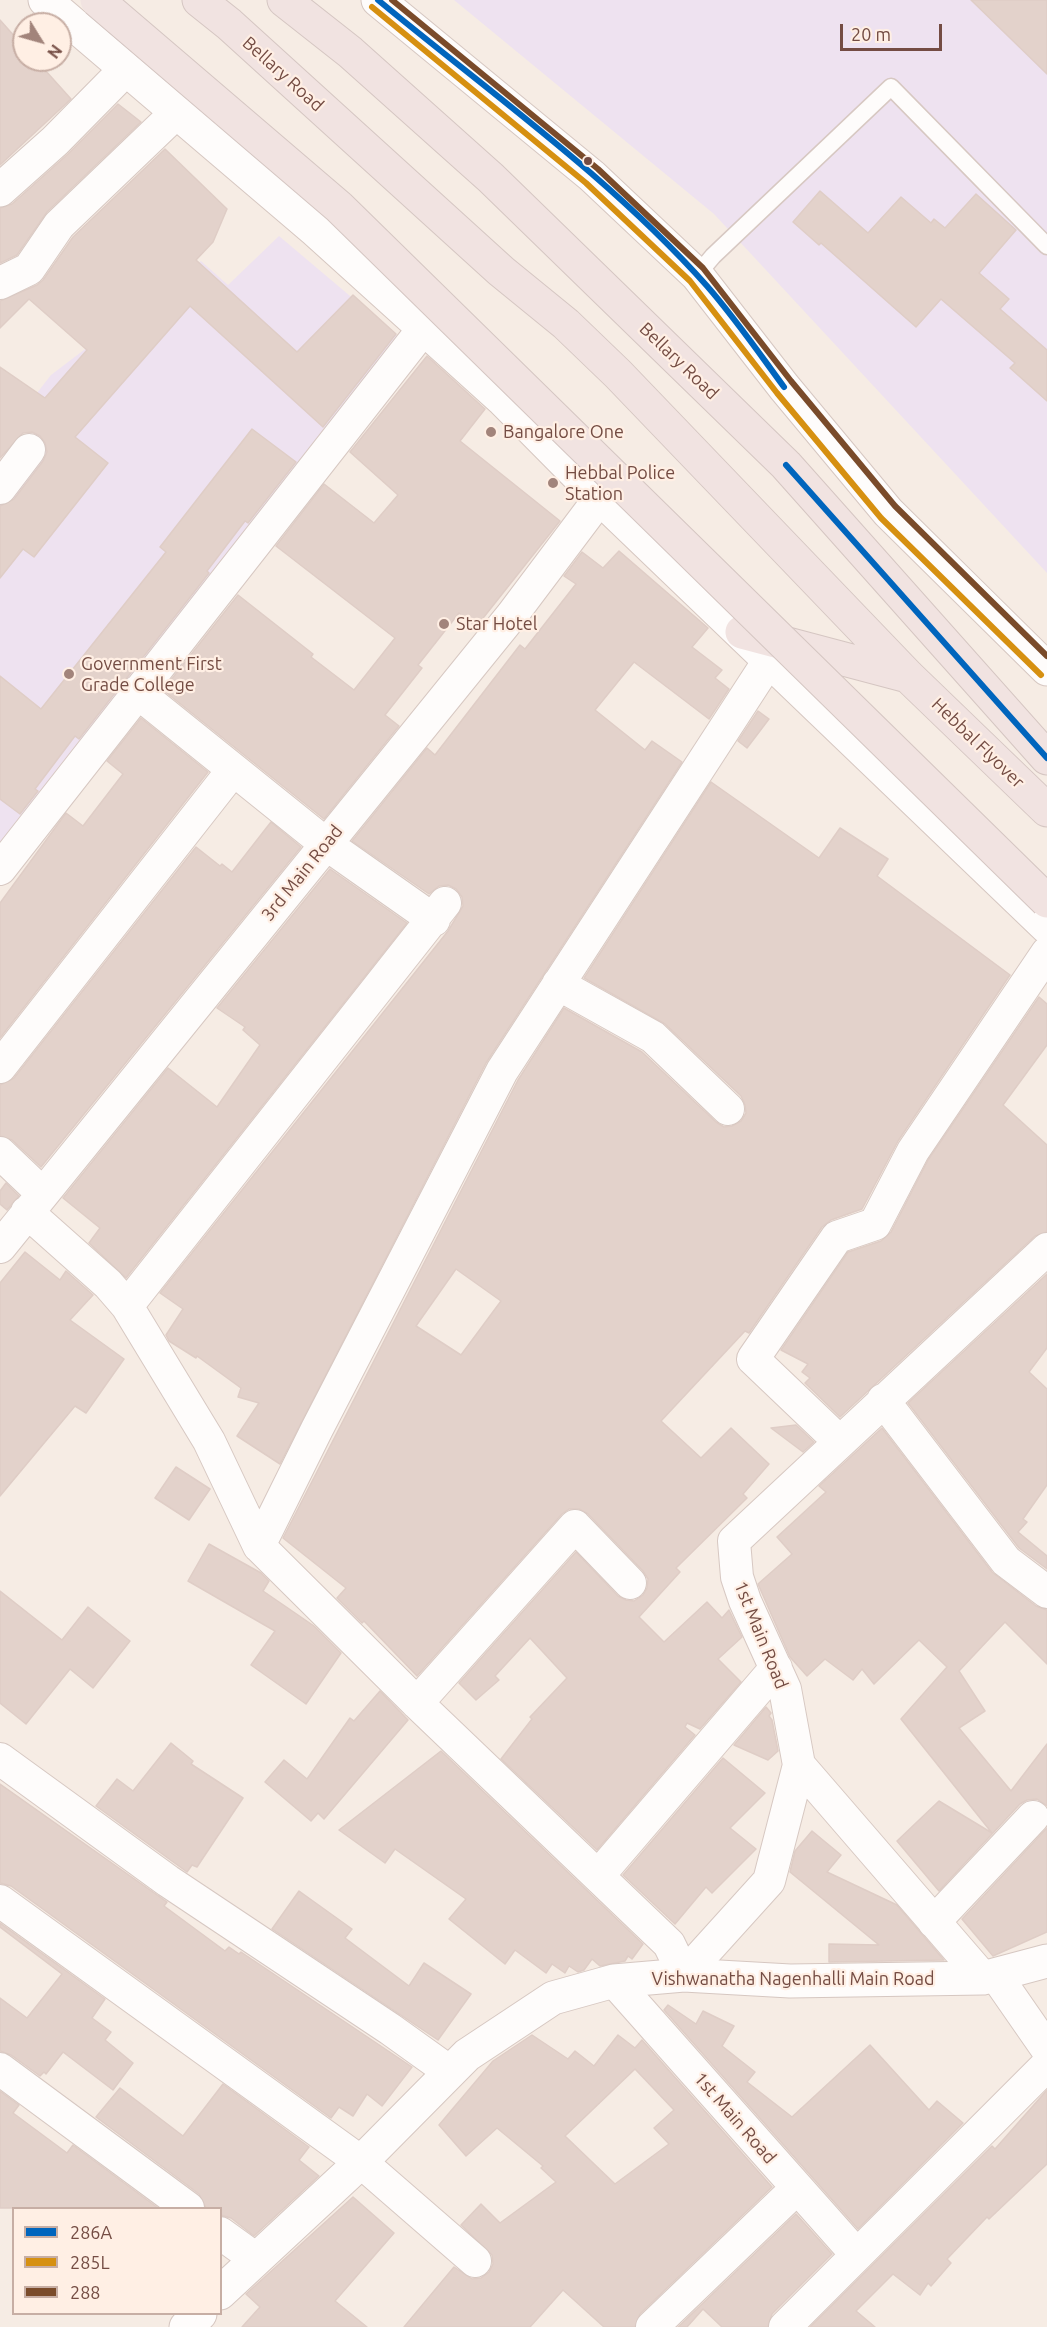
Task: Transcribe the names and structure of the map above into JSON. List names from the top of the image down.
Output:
{
  "streets": {
    "highway": ["Bellary Road", "Hebbal Flyover"],
    "street": ["3rd Main Road", "1st Main Road", "Vishwanatha Nagenhalli Main Road"]
  },
  "crossings": [
    ["Bellary Road", "Hebbal Flyover"],
    ["1st Main Road", "Vishwanatha Nagenhalli Main Road"]
  ],
  "places": [
    "Bangalore One",
    "Hebbal Police Station",
    "Star Hotel",
    "Government First Grade College"
  ],
  "lines": ["transit line 286A", "transit line 288", "transit line 285L"],
  "legend": ["286A", "285L", "288"],
  "scale_bar": "20 m",
  "north": "bottom right"
}
